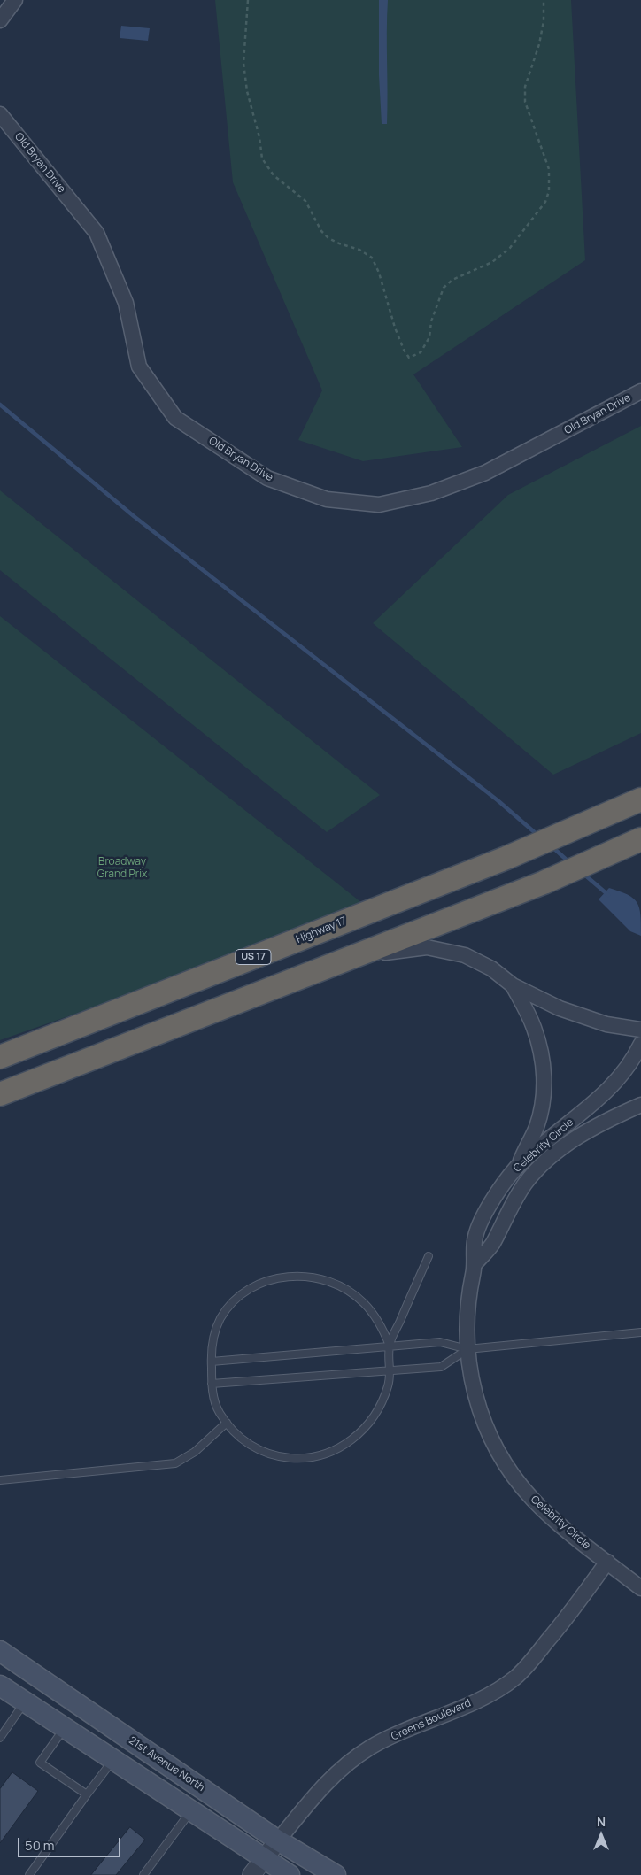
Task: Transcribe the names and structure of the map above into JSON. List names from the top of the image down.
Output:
{
  "streets": {
    "highway": ["Highway 17", "US 17"],
    "main road": ["21st Avenue North"],
    "street": ["Old Bryan Drive", "Celebrity Circle", "Greens Boulevard"]
  },
  "crossings": [
    ["Celebrity Circle", "Greens Boulevard"],
    ["Greens Boulevard", "21st Avenue North"]
  ],
  "parks": ["Broadway Grand Prix"],
  "scale_bar": "50 m",
  "north": "top"
}
